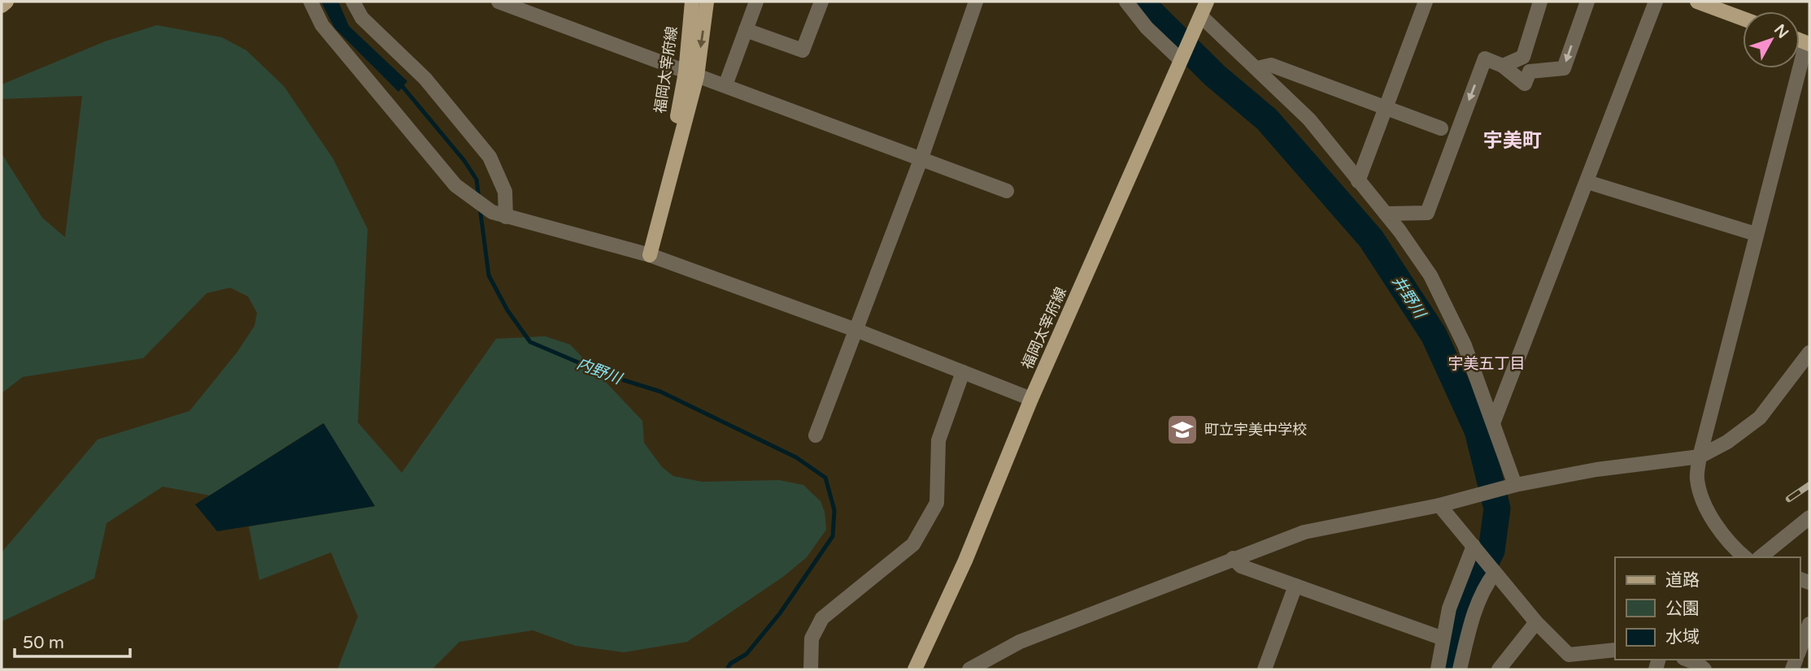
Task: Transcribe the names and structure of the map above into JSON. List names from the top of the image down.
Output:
{
  "streets": {
    "main road": ["福岡太宰府線"]
  },
  "districts": ["宇美町", "宇美五丁目"],
  "water": ["井野川", "内野川"],
  "places": {
    "school or university": ["町立宇美中学校"]
  },
  "legend": ["道路", "公園", "水域"],
  "scale_bar": "50 m",
  "north": "top right"
}
